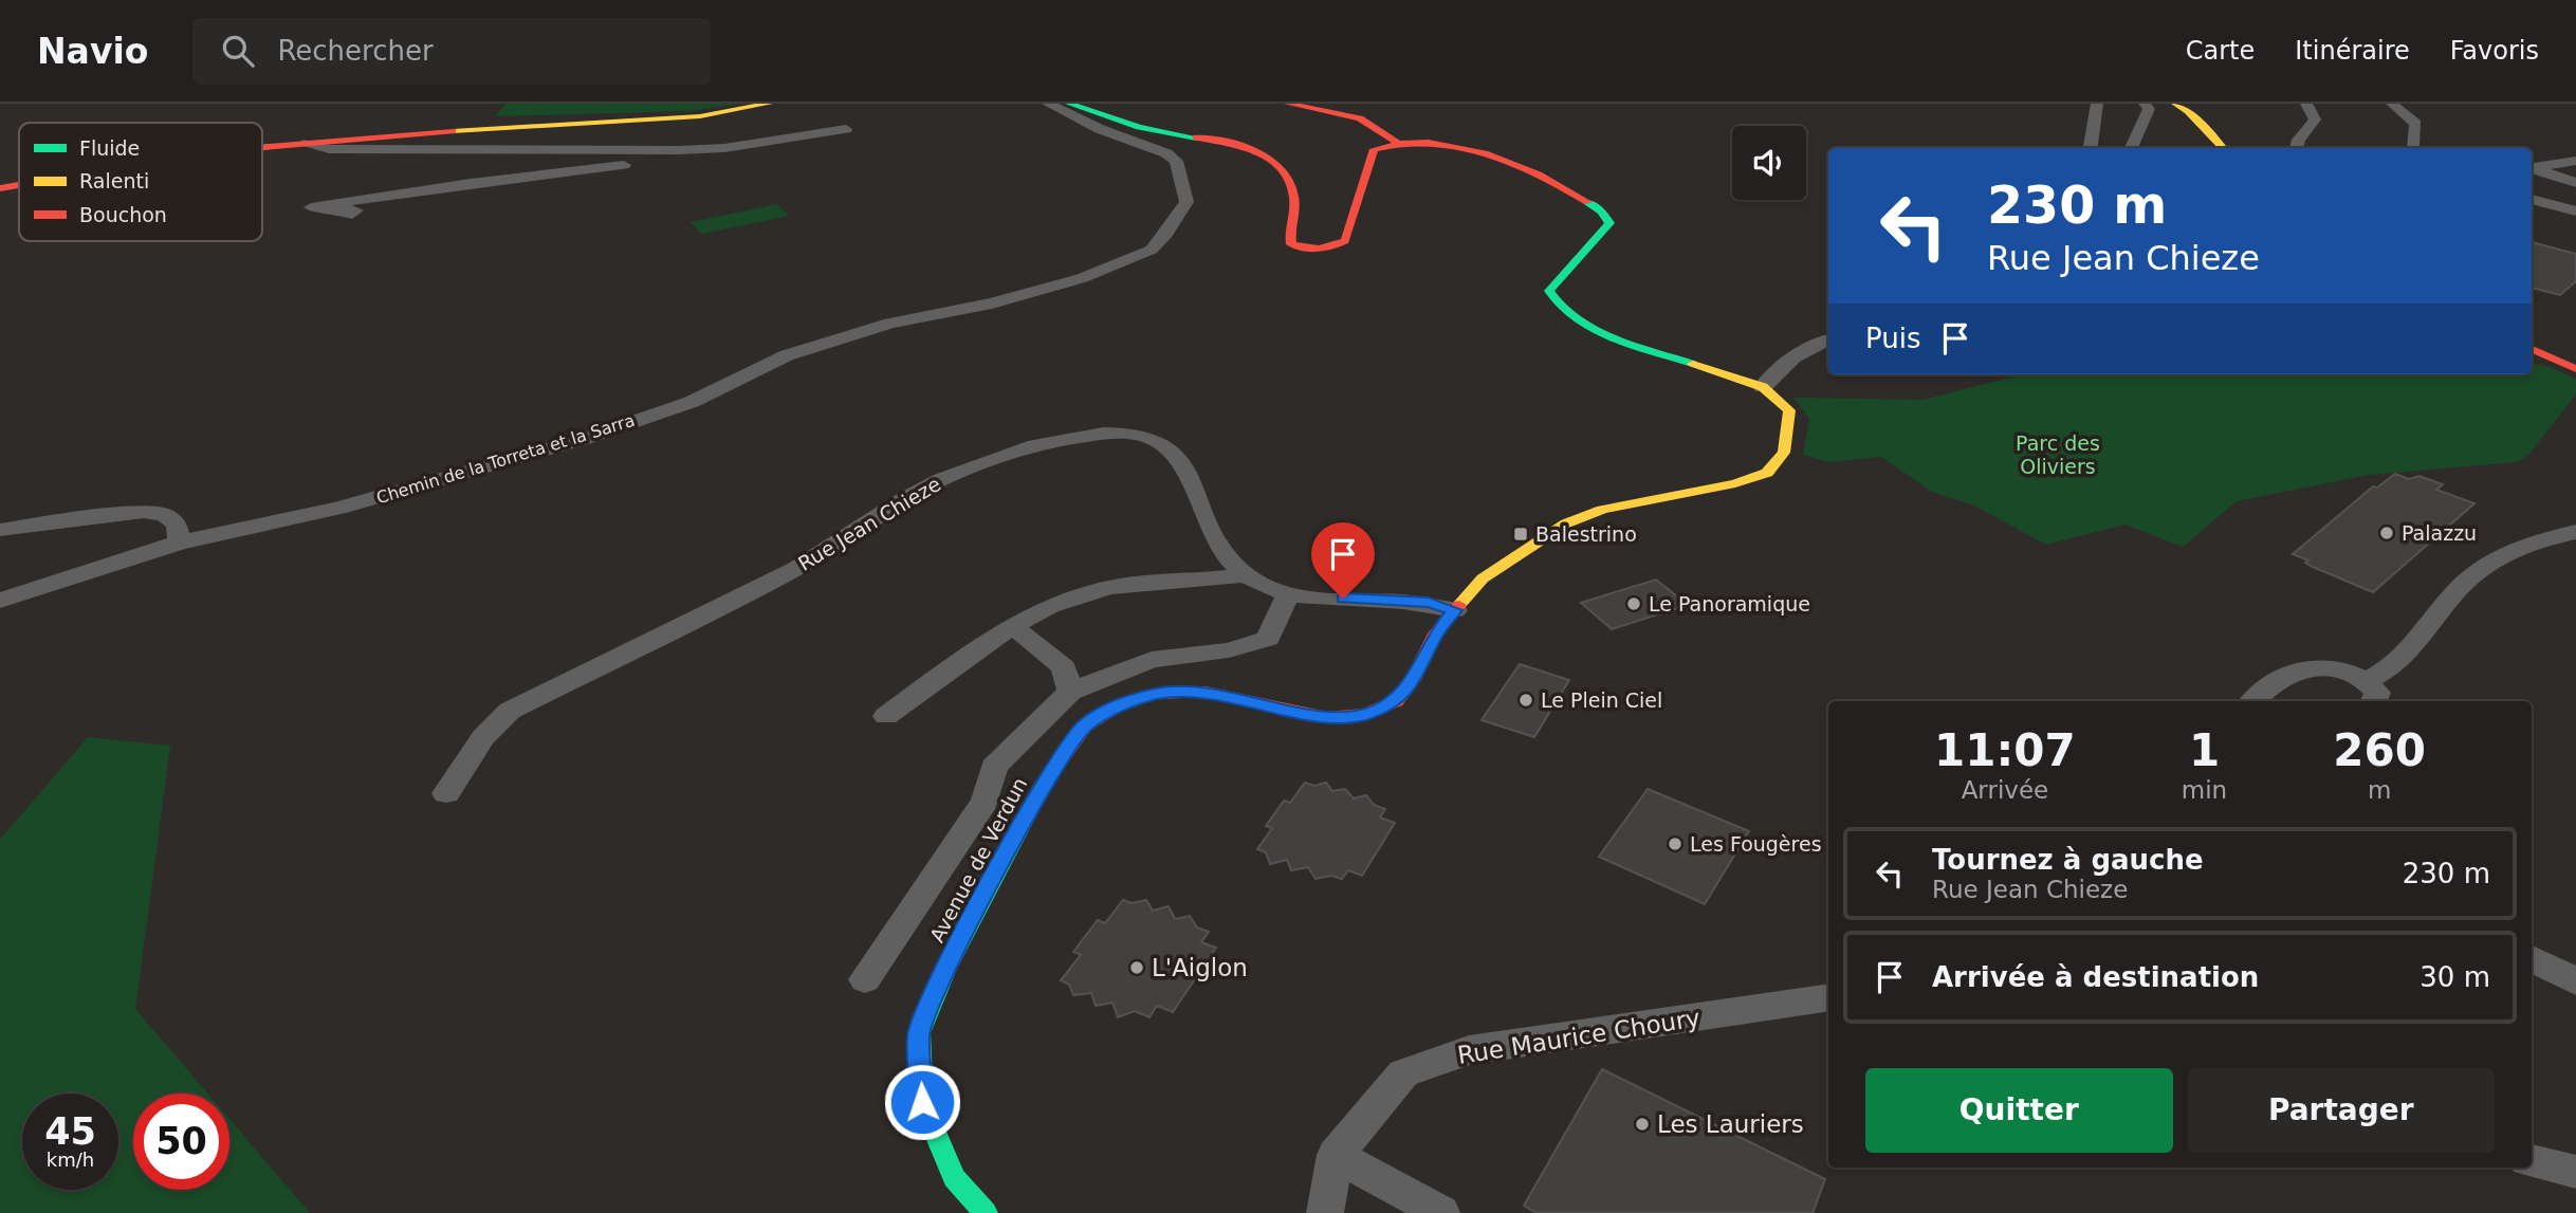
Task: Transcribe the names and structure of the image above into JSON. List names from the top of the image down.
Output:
{
  "streets": {
    "main road": ["Avenue de Verdun"],
    "street": ["Chemin de la Torreta et la Sarra", "Rue Jean Chieze", "Rue Maurice Choury"]
  },
  "crossings": [
    ["Rue Jean Chieze", "Avenue de Verdun"]
  ],
  "parks": ["Parc des Oliviers"],
  "places": {
    "other": [
      "Palazzu",
      "Le Panoramique",
      "Le Plein Ciel",
      "Les Fougères",
      "L'Aiglon",
      "Les Lauriers"
    ],
    "transit": ["Balestrino"]
  },
  "legend": ["Fluide", "Ralenti", "Bouchon"],
  "page": {
    "header": "Navio",
    "search": "Rechercher",
    "nav": ["Carte", "Itinéraire", "Favoris"],
    "turn": ["230 m", "Rue Jean Chieze"],
    "then": "Puis",
    "eta": [
      "11:07",
      "Arrivée",
      "1",
      "min",
      "260",
      "m"
    ],
    "list": [
      {
        "name": "Tournez à gauche",
        "note": "Rue Jean Chieze",
        "value": "230 m"
      },
      {
        "name": "Arrivée à destination",
        "value": "30 m"
      }
    ],
    "buttons": ["Quitter", "Partager"],
    "speed": "45 km/h",
    "limit": "50"
  }
}
